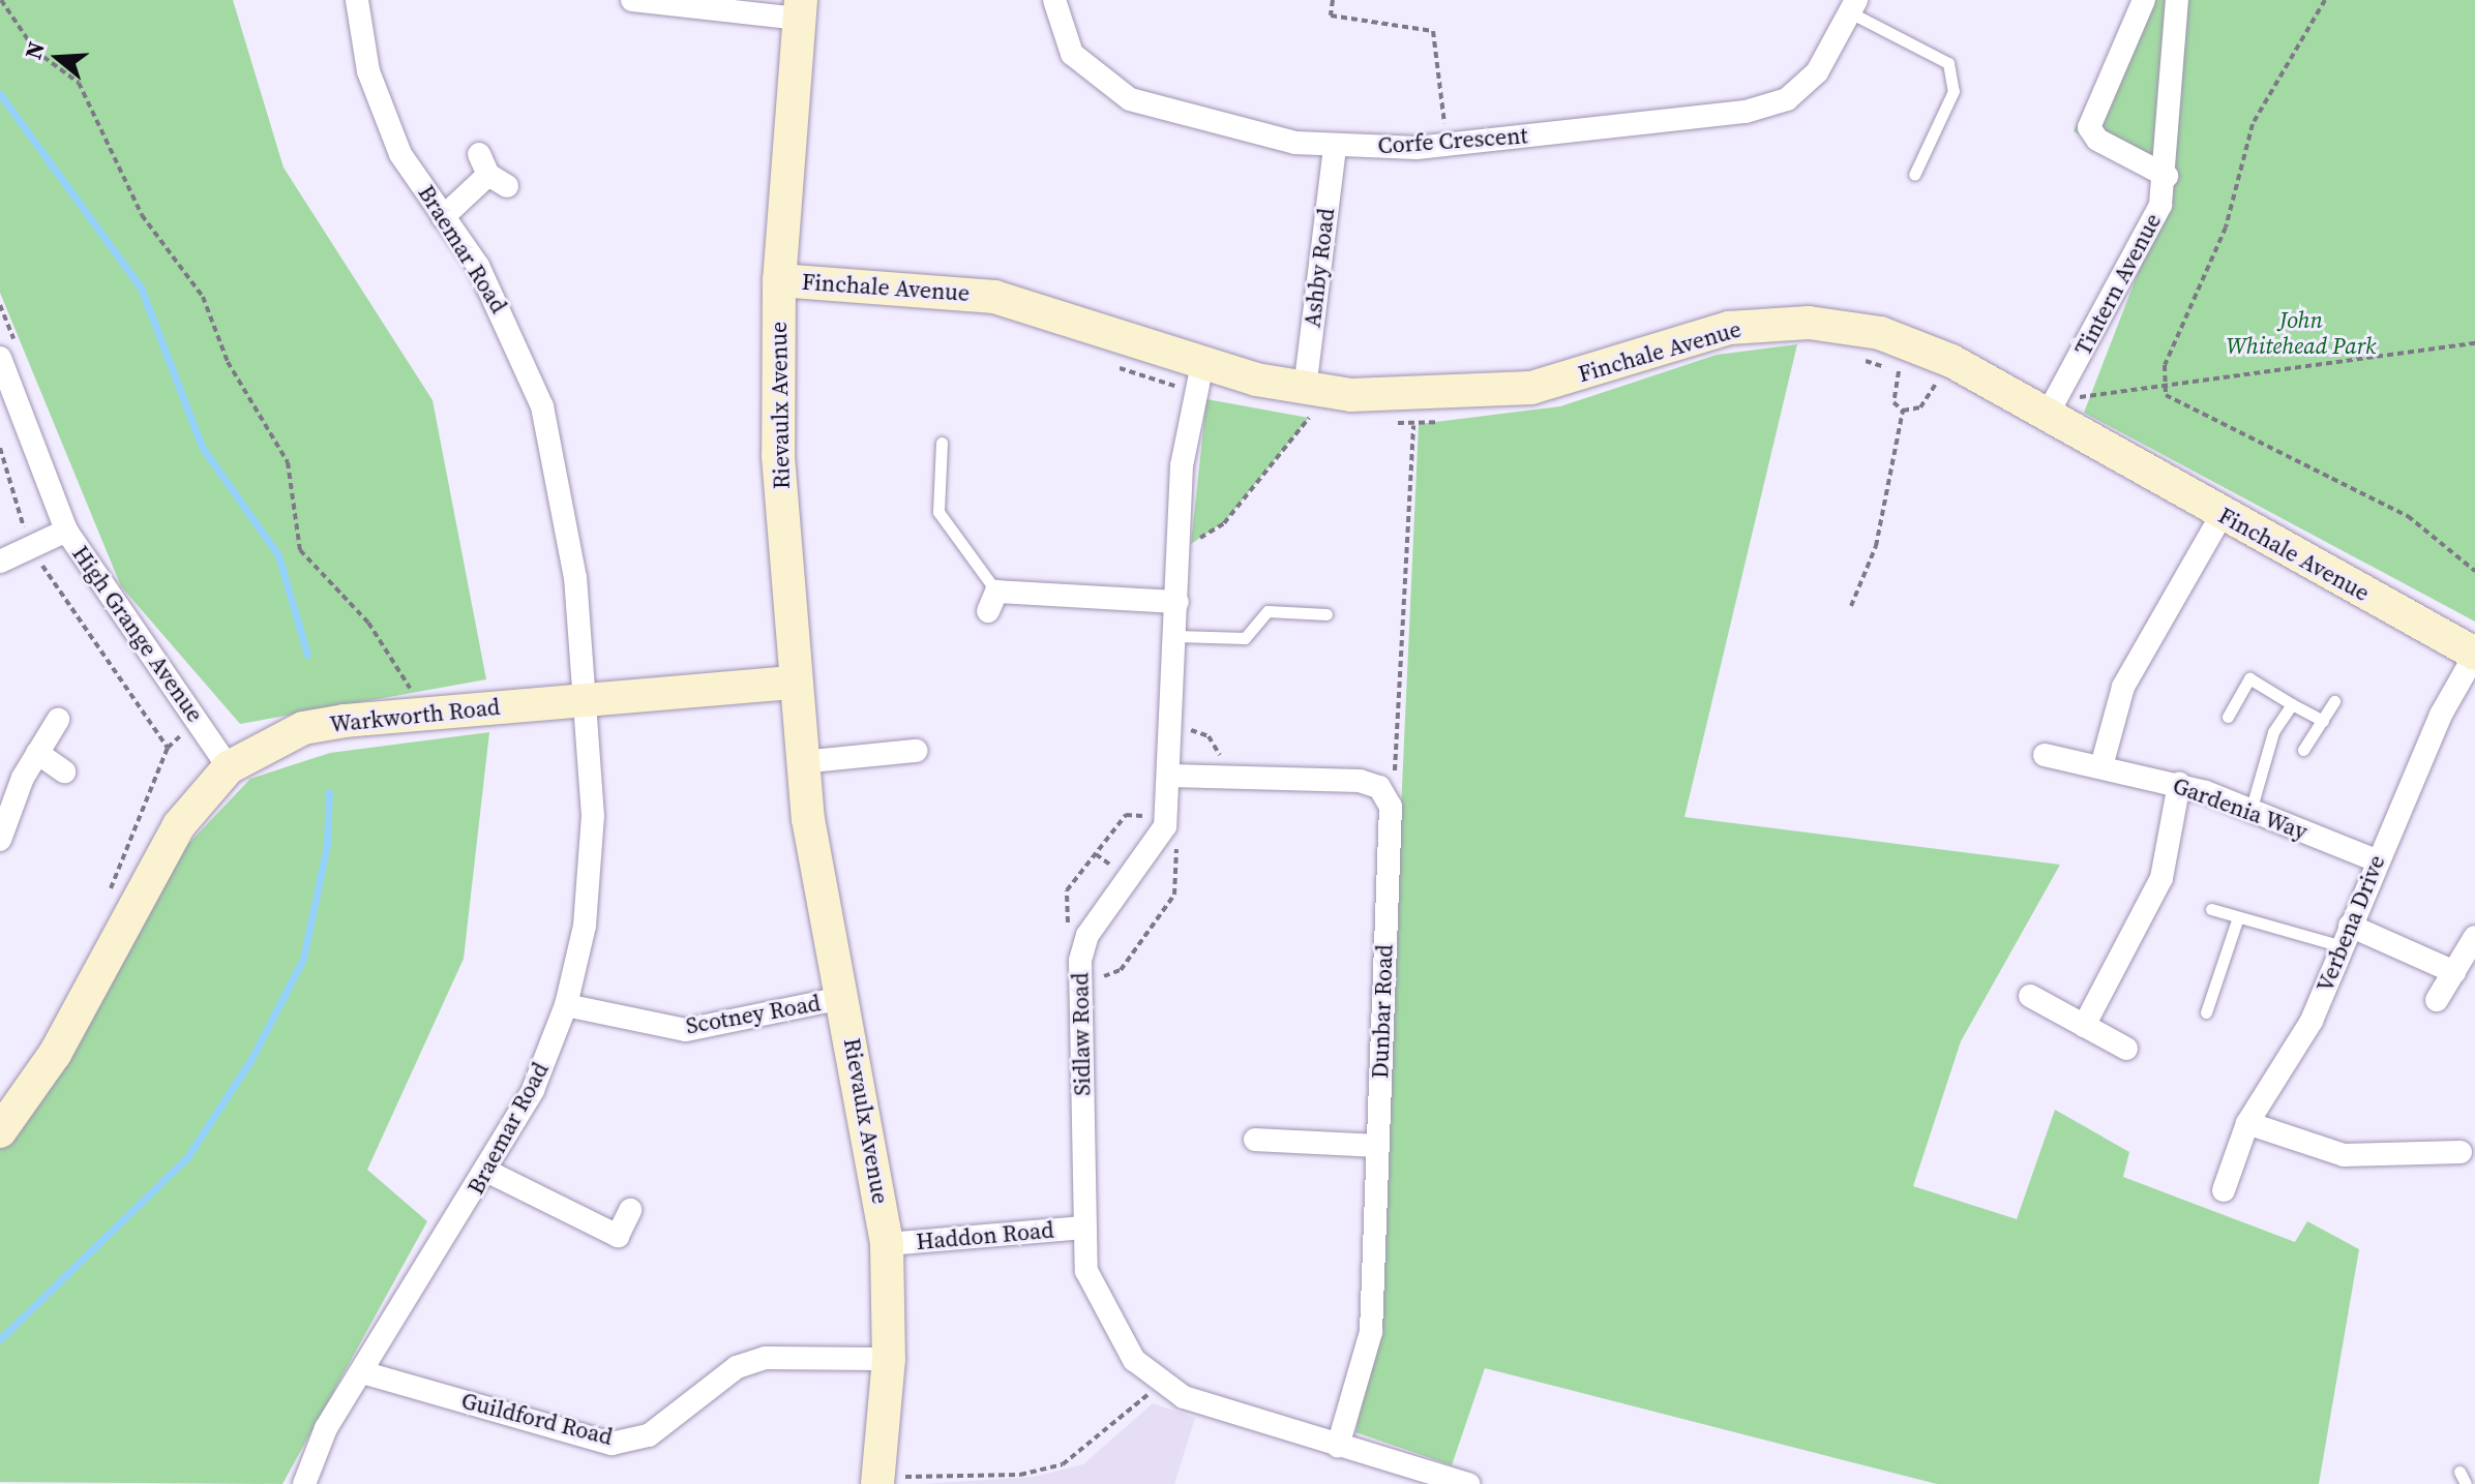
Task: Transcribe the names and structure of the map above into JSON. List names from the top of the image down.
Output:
{
  "streets": {
    "street": [
      "Corfe Crescent",
      "Braemar Road",
      "Ashby Road",
      "Tintern Avenue",
      "Finchale Avenue",
      "Rievaulx Avenue",
      "High Grange Avenue",
      "Warkworth Road",
      "Gardenia Way",
      "Verbena Drive",
      "Dunbar Road",
      "Scotney Road",
      "Sidlaw Road",
      "Haddon Road",
      "Guildford Road"
    ]
  },
  "crossings": [
    ["Corfe Crescent", "Ashby Road"],
    ["Braemar Road", "Warkworth Road"],
    ["Braemar Road", "Scotney Road"],
    ["Braemar Road", "Guildford Road"],
    ["Ashby Road", "Finchale Avenue"],
    ["Tintern Avenue", "Finchale Avenue"],
    ["Finchale Avenue", "Rievaulx Avenue"],
    ["Finchale Avenue", "Verbena Drive"],
    ["Finchale Avenue", "Sidlaw Road"],
    ["Rievaulx Avenue", "Warkworth Road"],
    ["Rievaulx Avenue", "Scotney Road"],
    ["Rievaulx Avenue", "Haddon Road"],
    ["Rievaulx Avenue", "Guildford Road"],
    ["High Grange Avenue", "Warkworth Road"],
    ["Gardenia Way", "Verbena Drive"],
    ["Dunbar Road", "Sidlaw Road"],
    ["Sidlaw Road", "Haddon Road"]
  ],
  "parks": ["John Whitehead Park"],
  "north": "left"
}
